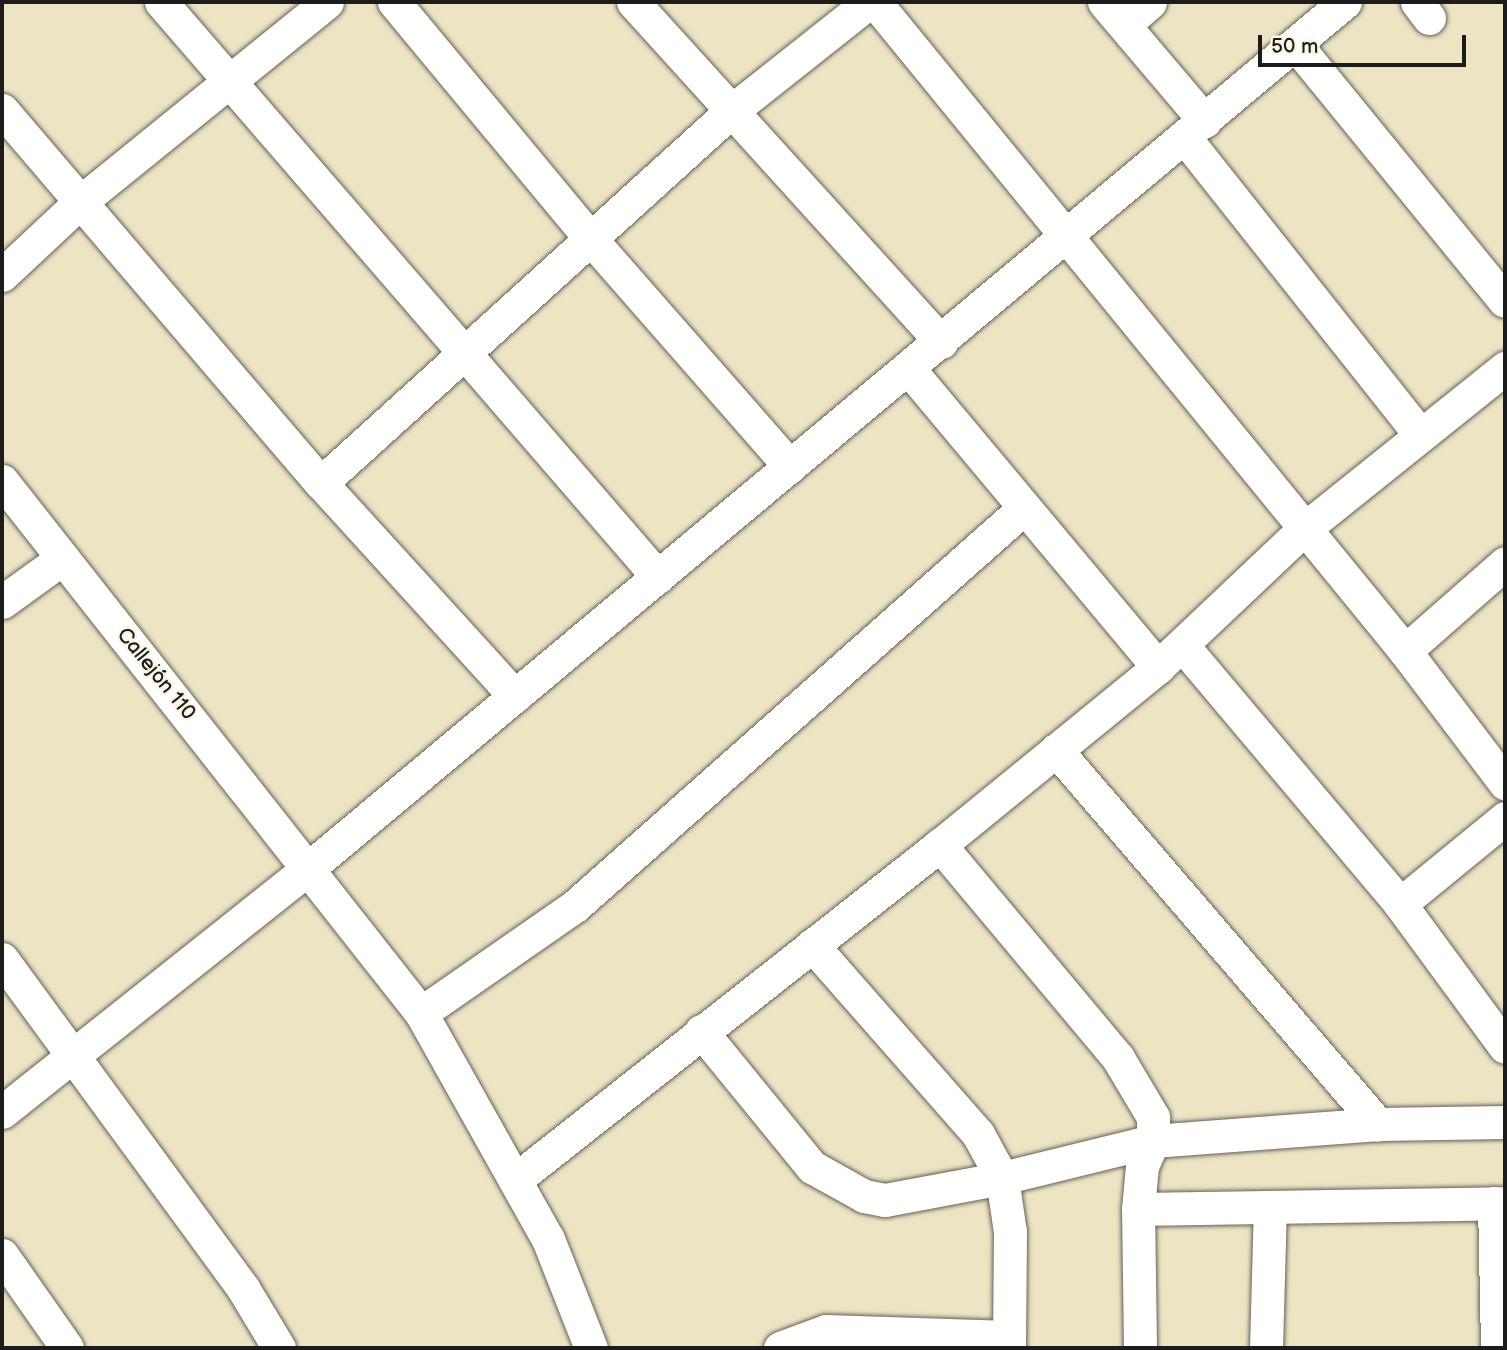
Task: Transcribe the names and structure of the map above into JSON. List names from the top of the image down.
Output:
{
  "streets": {
    "street": ["Callejón 110"]
  },
  "scale_bar": "50 m"
}
